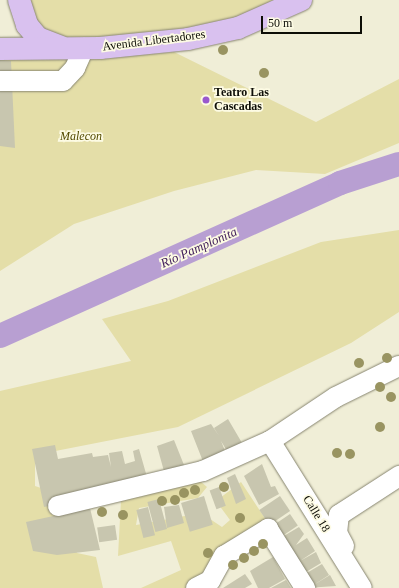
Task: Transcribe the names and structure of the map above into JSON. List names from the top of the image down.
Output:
{
  "streets": {
    "main road": ["Avenida Libertadores"],
    "street": ["Calle 18"]
  },
  "water": ["Río Pamplonita"],
  "parks": ["Malecon"],
  "places": ["Teatro Las Cascadas"],
  "scale_bar": "50 m"
}
